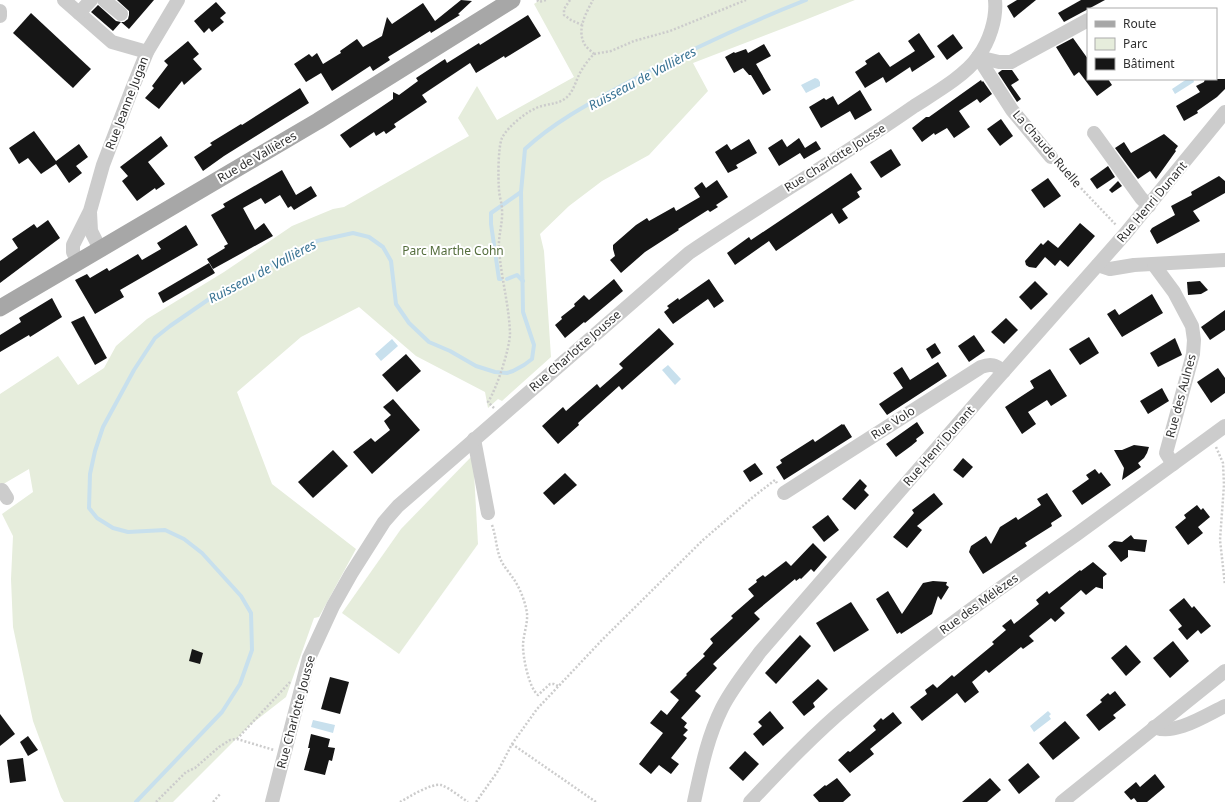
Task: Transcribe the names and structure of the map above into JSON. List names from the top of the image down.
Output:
{
  "streets": {
    "main road": ["Rue de Vallières"],
    "street": [
      "Rue Jeanne Jugan",
      "La Chaude Ruelle",
      "Rue Charlotte Jousse",
      "Rue Henri Dunant",
      "Rue des Aulnes",
      "Rue Volo",
      "Rue des Mélèzes"
    ]
  },
  "crossings": [
    ["Rue Jeanne Jugan", "Rue de Vallières"],
    ["La Chaude Ruelle", "Rue Charlotte Jousse"],
    ["La Chaude Ruelle", "Rue Henri Dunant"],
    ["Rue Henri Dunant", "Rue Volo"],
    ["Rue des Aulnes", "Rue des Mélèzes"]
  ],
  "water": ["Ruisseau de Vallières"],
  "parks": ["Parc Marthe Cohn"],
  "legend": ["Route", "Parc", "Bâtiment"]
}
